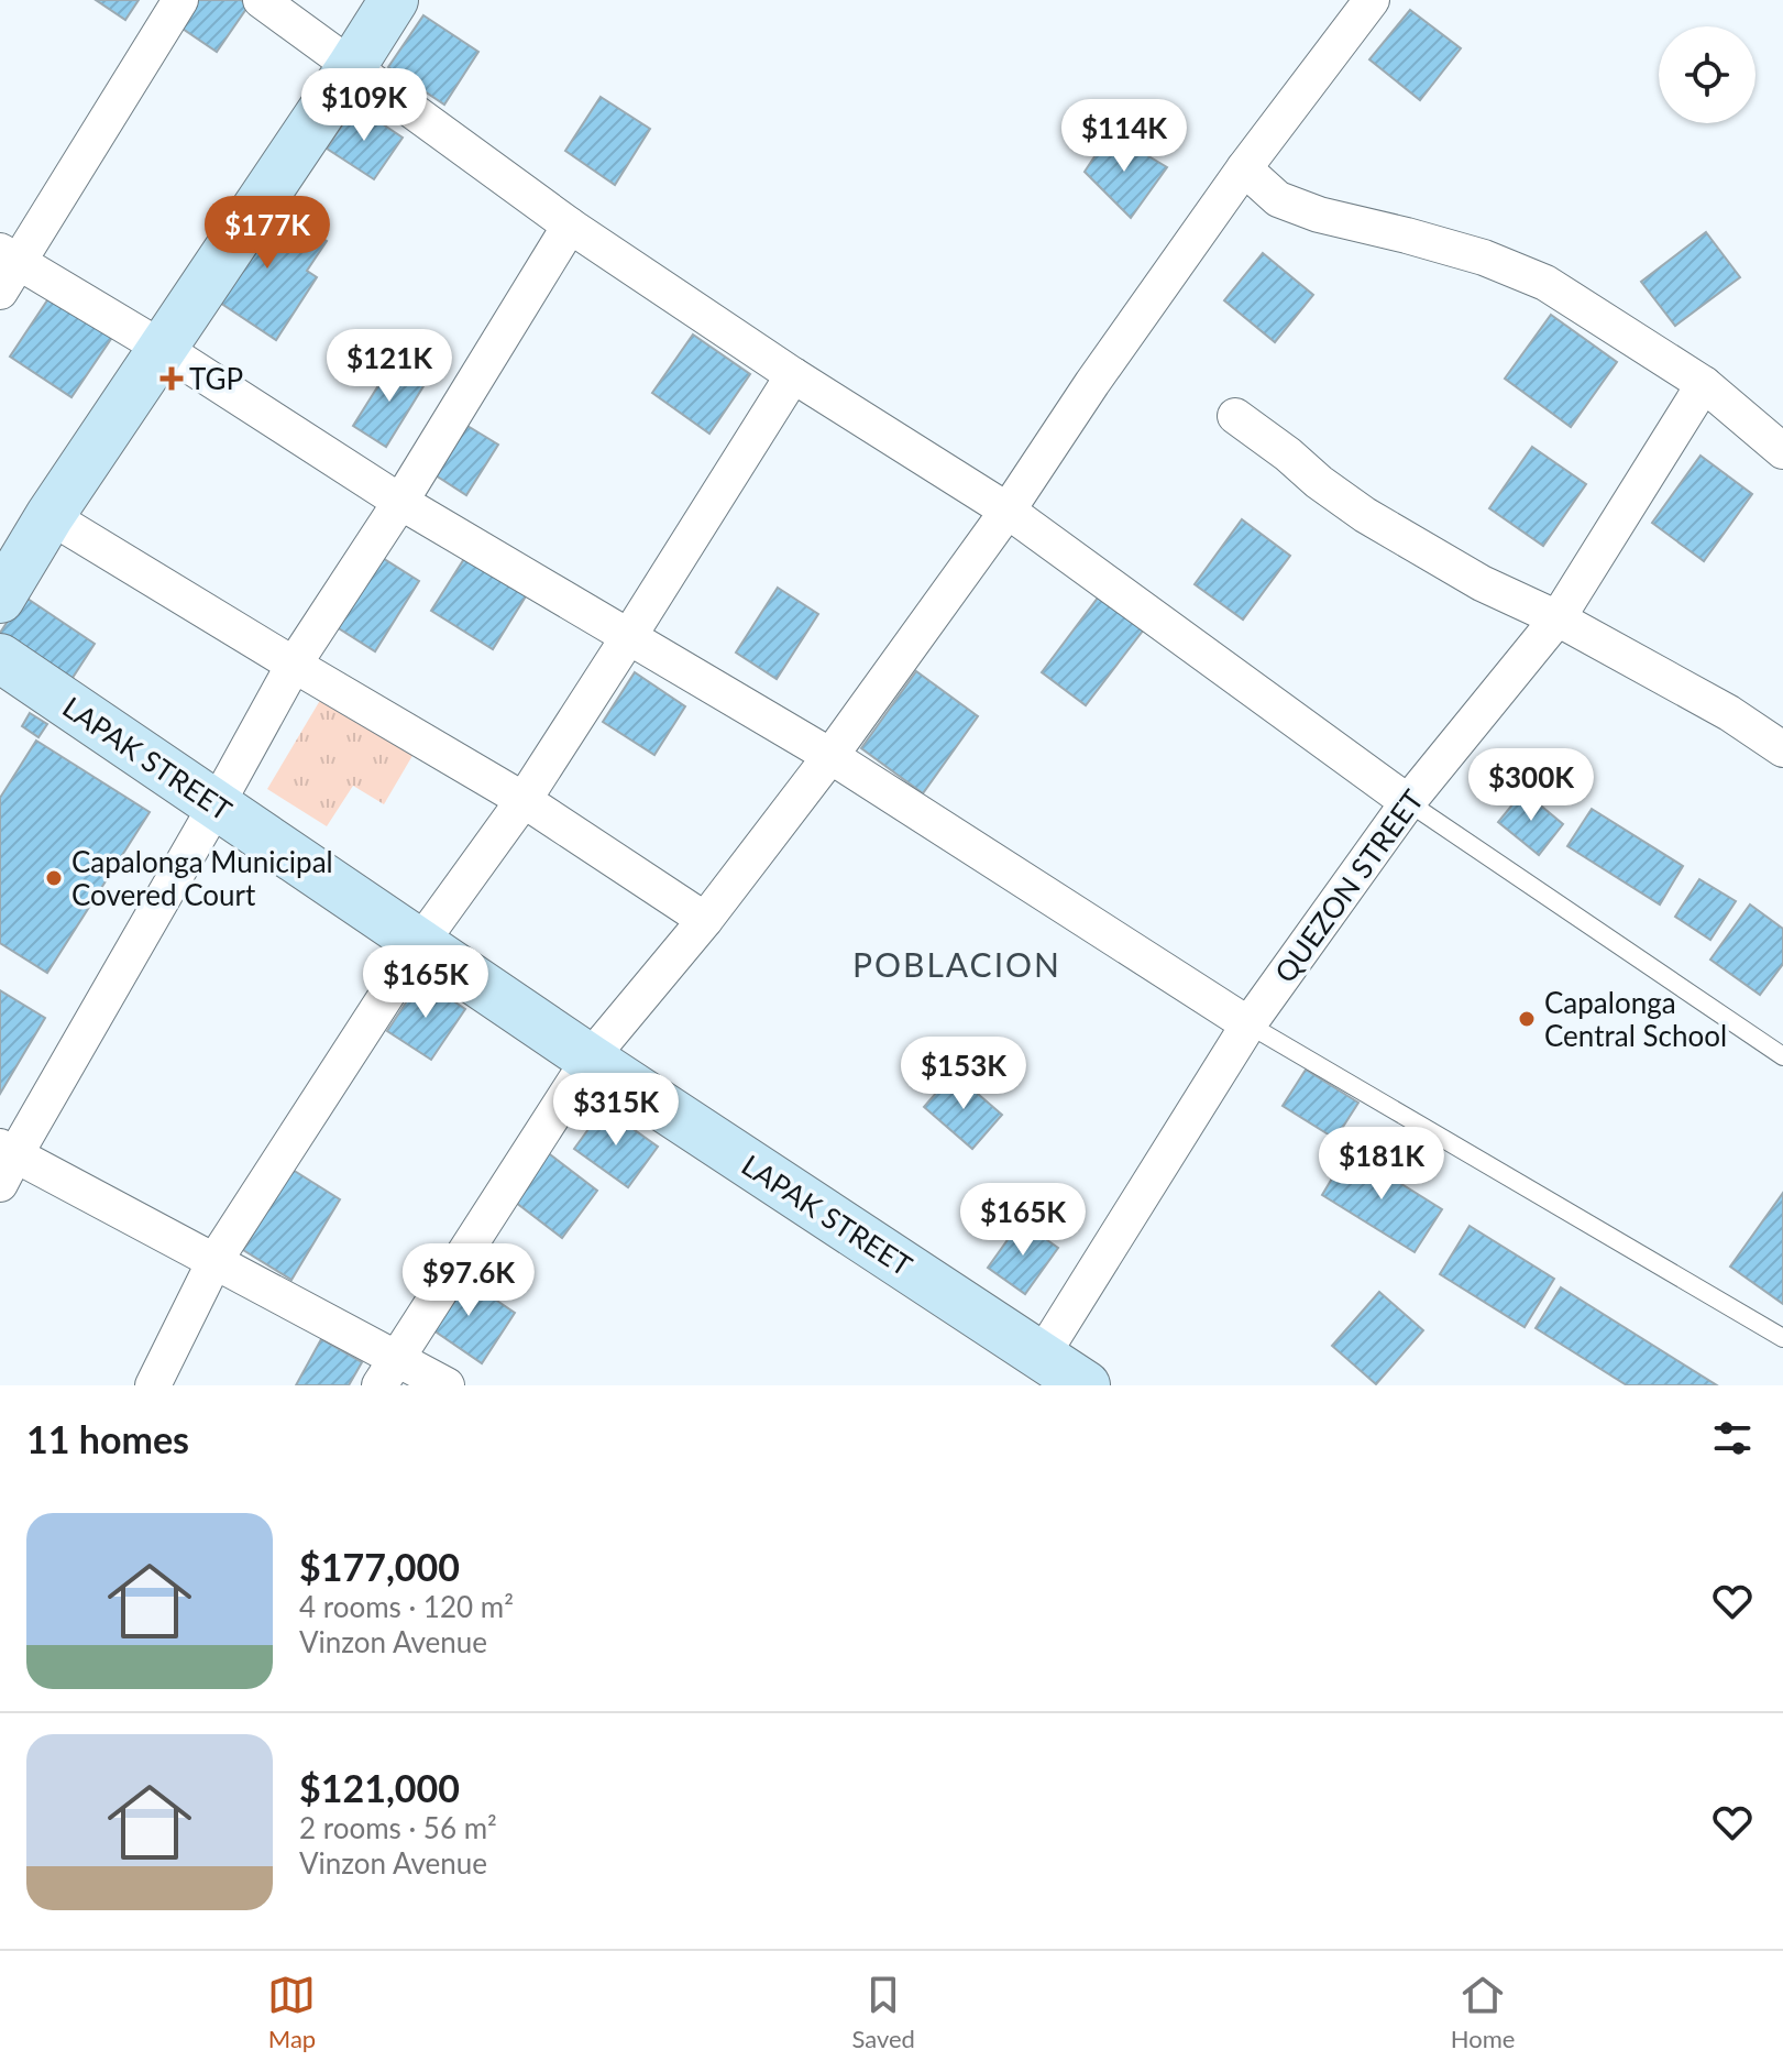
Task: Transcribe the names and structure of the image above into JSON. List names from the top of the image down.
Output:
{
  "streets": {
    "main road": ["LAPAK STREET"],
    "street": ["QUEZON STREET"]
  },
  "crossings": [
    ["LAPAK STREET", "QUEZON STREET"]
  ],
  "districts": ["POBLACION"],
  "places": {
    "health": ["TGP"],
    "other": ["Capalonga Municipal Covered Court", "Capalonga Central School"]
  },
  "page": {
    "price": [
      "$109K",
      "$114K",
      "$177K",
      "$121K",
      "$300K",
      "$165K",
      "$153K",
      "$315K",
      "$181K",
      "$165K",
      "$97.6K"
    ],
    "heading": "11 homes",
    "list": [
      {
        "name": "$177,000",
        "note": "4 rooms · 120 m² · Vinzon Avenue"
      },
      {
        "name": "$121,000",
        "note": "2 rooms · 56 m² · Vinzon Avenue"
      }
    ],
    "tabs": ["Map", "Saved", "Home"]
  }
}
